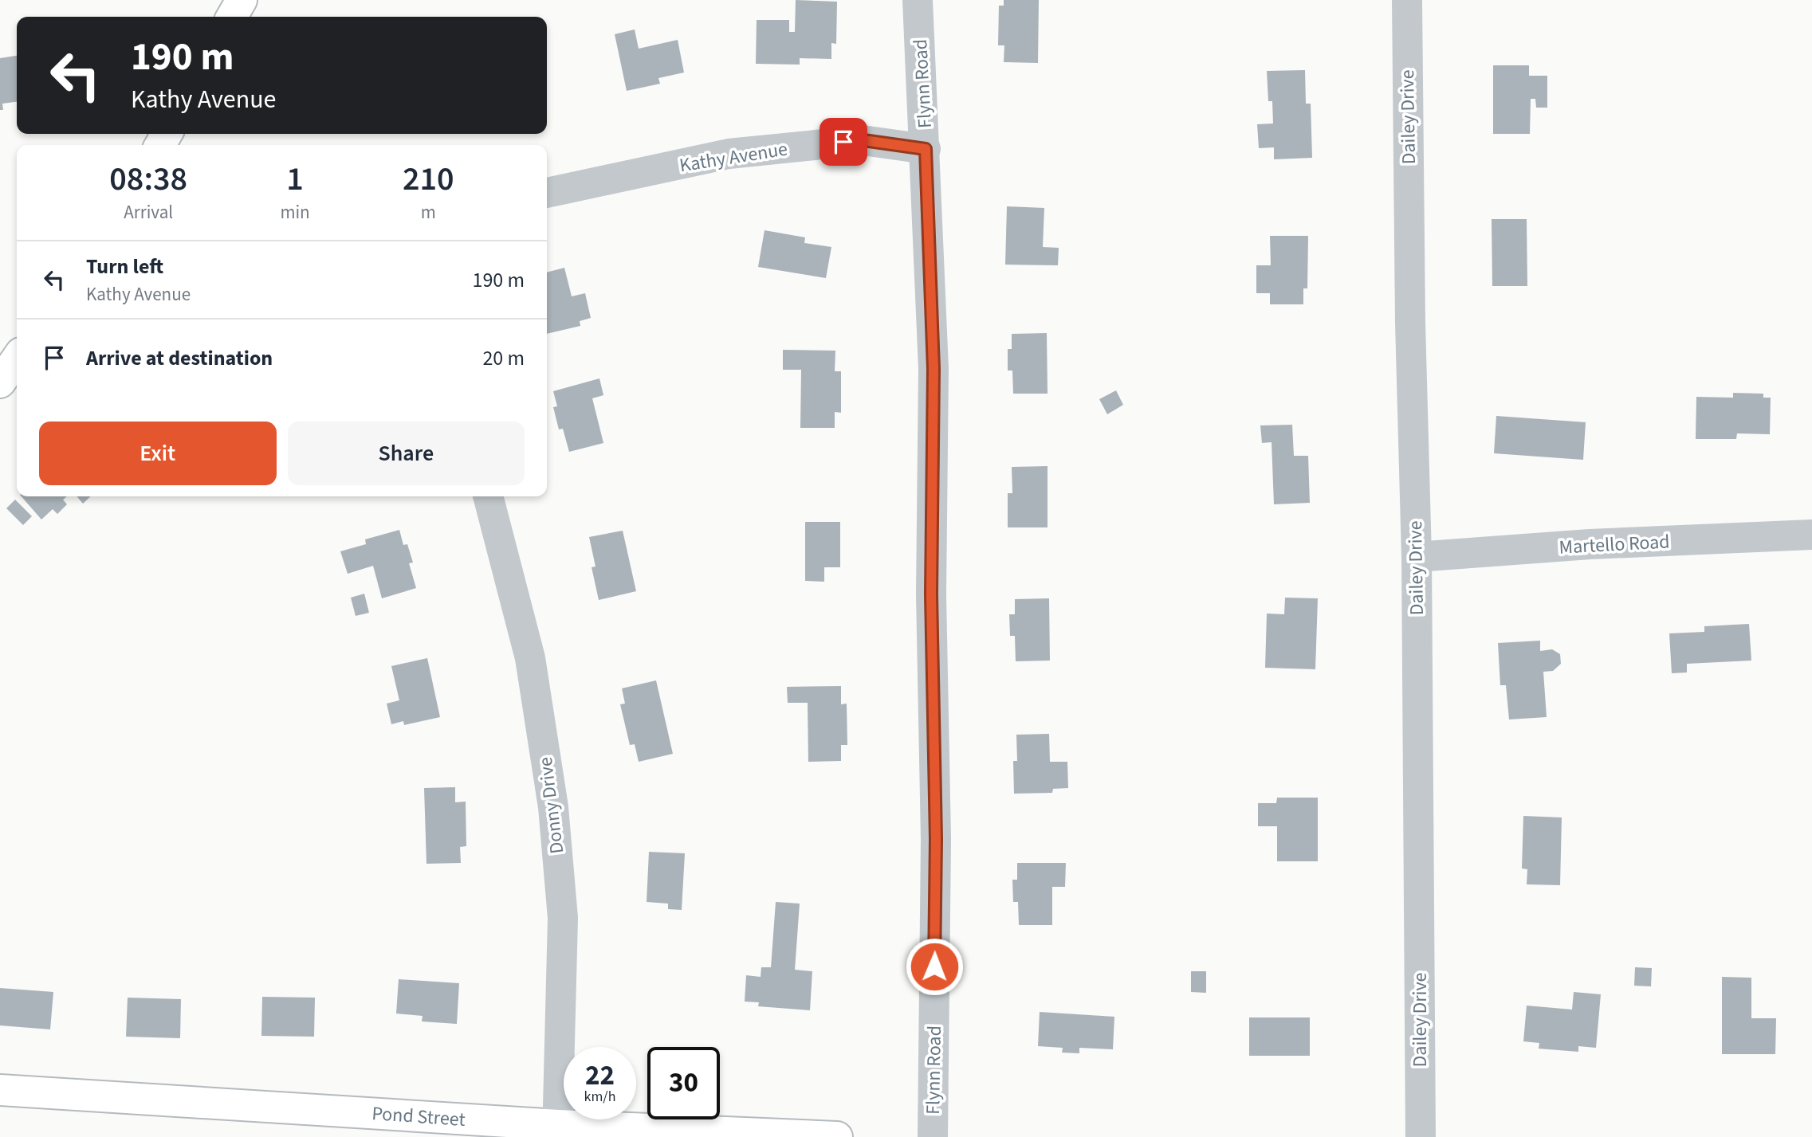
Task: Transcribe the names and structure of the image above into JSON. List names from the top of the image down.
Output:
{
  "streets": {
    "main road": ["Pond Street"],
    "street": [
      "Flynn Road",
      "Dailey Drive",
      "Kathy Avenue",
      "Martello Road",
      "Donny Drive"
    ]
  },
  "crossings": [
    ["Flynn Road", "Kathy Avenue"],
    ["Dailey Drive", "Martello Road"],
    ["Donny Drive", "Pond Street"]
  ],
  "page": {
    "turn": ["190 m", "Kathy Avenue"],
    "eta": [
      "08:38",
      "Arrival",
      "1",
      "min",
      "210",
      "m"
    ],
    "list": [
      {
        "name": "Turn left",
        "note": "Kathy Avenue",
        "value": "190 m"
      },
      {
        "name": "Arrive at destination",
        "value": "20 m"
      }
    ],
    "buttons": ["Exit", "Share"],
    "speed": "22 km/h",
    "limit": "30"
  }
}
